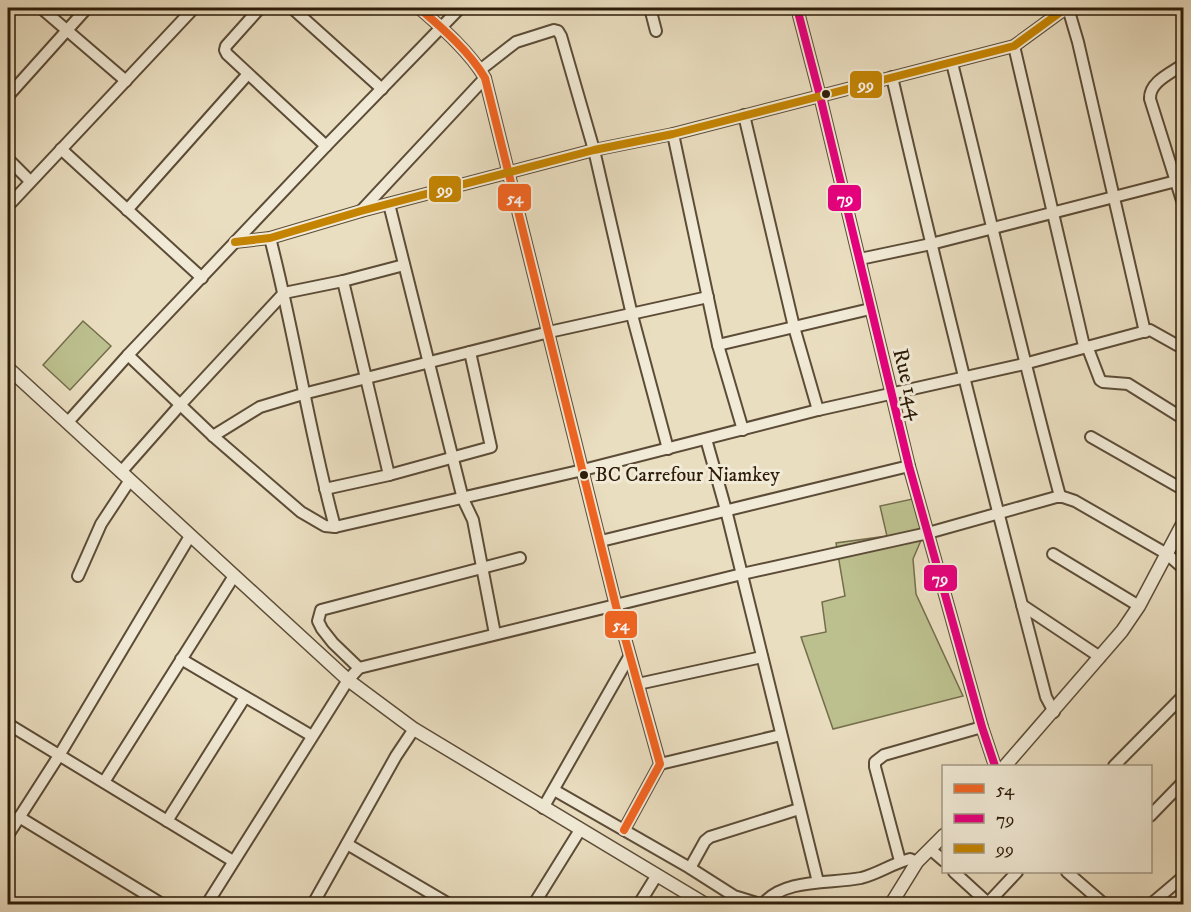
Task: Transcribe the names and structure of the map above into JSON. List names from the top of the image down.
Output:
{
  "streets": {
    "street": ["Rue 144"]
  },
  "places": ["BC Carrefour Niamkey"],
  "lines": ["transit line 54", "transit line 79", "transit line 99"],
  "legend": ["54", "79", "99"]
}
